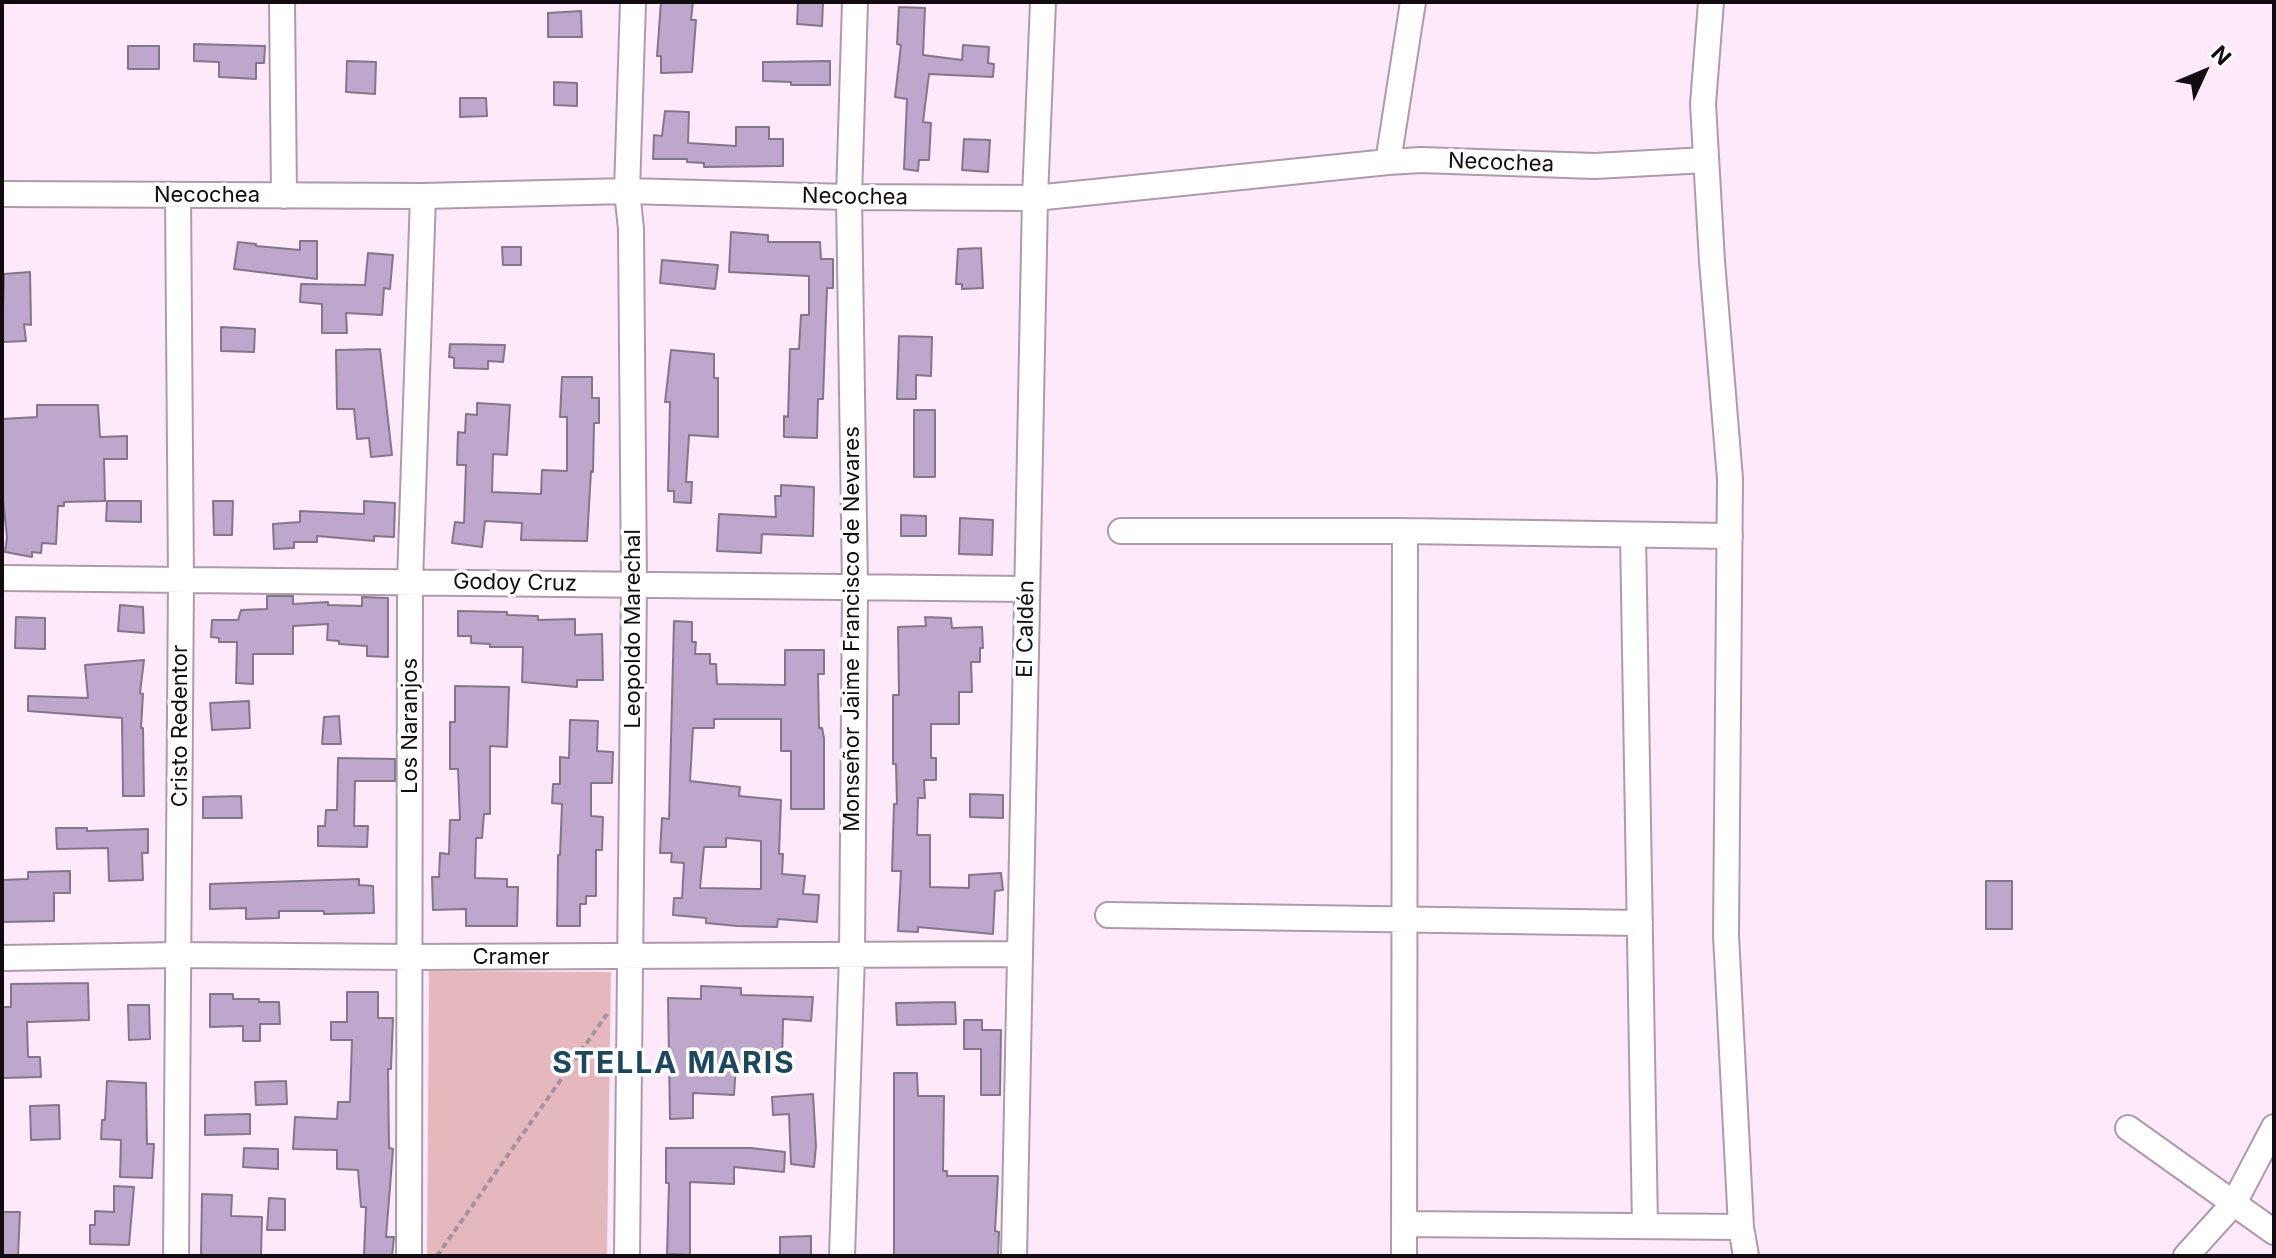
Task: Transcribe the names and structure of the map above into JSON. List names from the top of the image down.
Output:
{
  "streets": {
    "street": [
      "Necochea",
      "Godoy Cruz",
      "Leopoldo Marechal",
      "Monseñor Jaime Francisco de Nevares",
      "El Caldén",
      "Cristo Redentor",
      "Los Naranjos",
      "Cramer"
    ]
  },
  "crossings": [
    ["Necochea", "Leopoldo Marechal"],
    ["Necochea", "Monseñor Jaime Francisco de Nevares"],
    ["Necochea", "El Caldén"],
    ["Necochea", "Cristo Redentor"],
    ["Necochea", "Los Naranjos"],
    ["Godoy Cruz", "Leopoldo Marechal"],
    ["Godoy Cruz", "Monseñor Jaime Francisco de Nevares"],
    ["Godoy Cruz", "El Caldén"],
    ["Godoy Cruz", "Cristo Redentor"],
    ["Godoy Cruz", "Los Naranjos"],
    ["Leopoldo Marechal", "Cramer"],
    ["Monseñor Jaime Francisco de Nevares", "Cramer"],
    ["El Caldén", "Cramer"],
    ["Cristo Redentor", "Cramer"],
    ["Los Naranjos", "Cramer"]
  ],
  "districts": ["STELLA MARIS"],
  "north": "top right"
}
